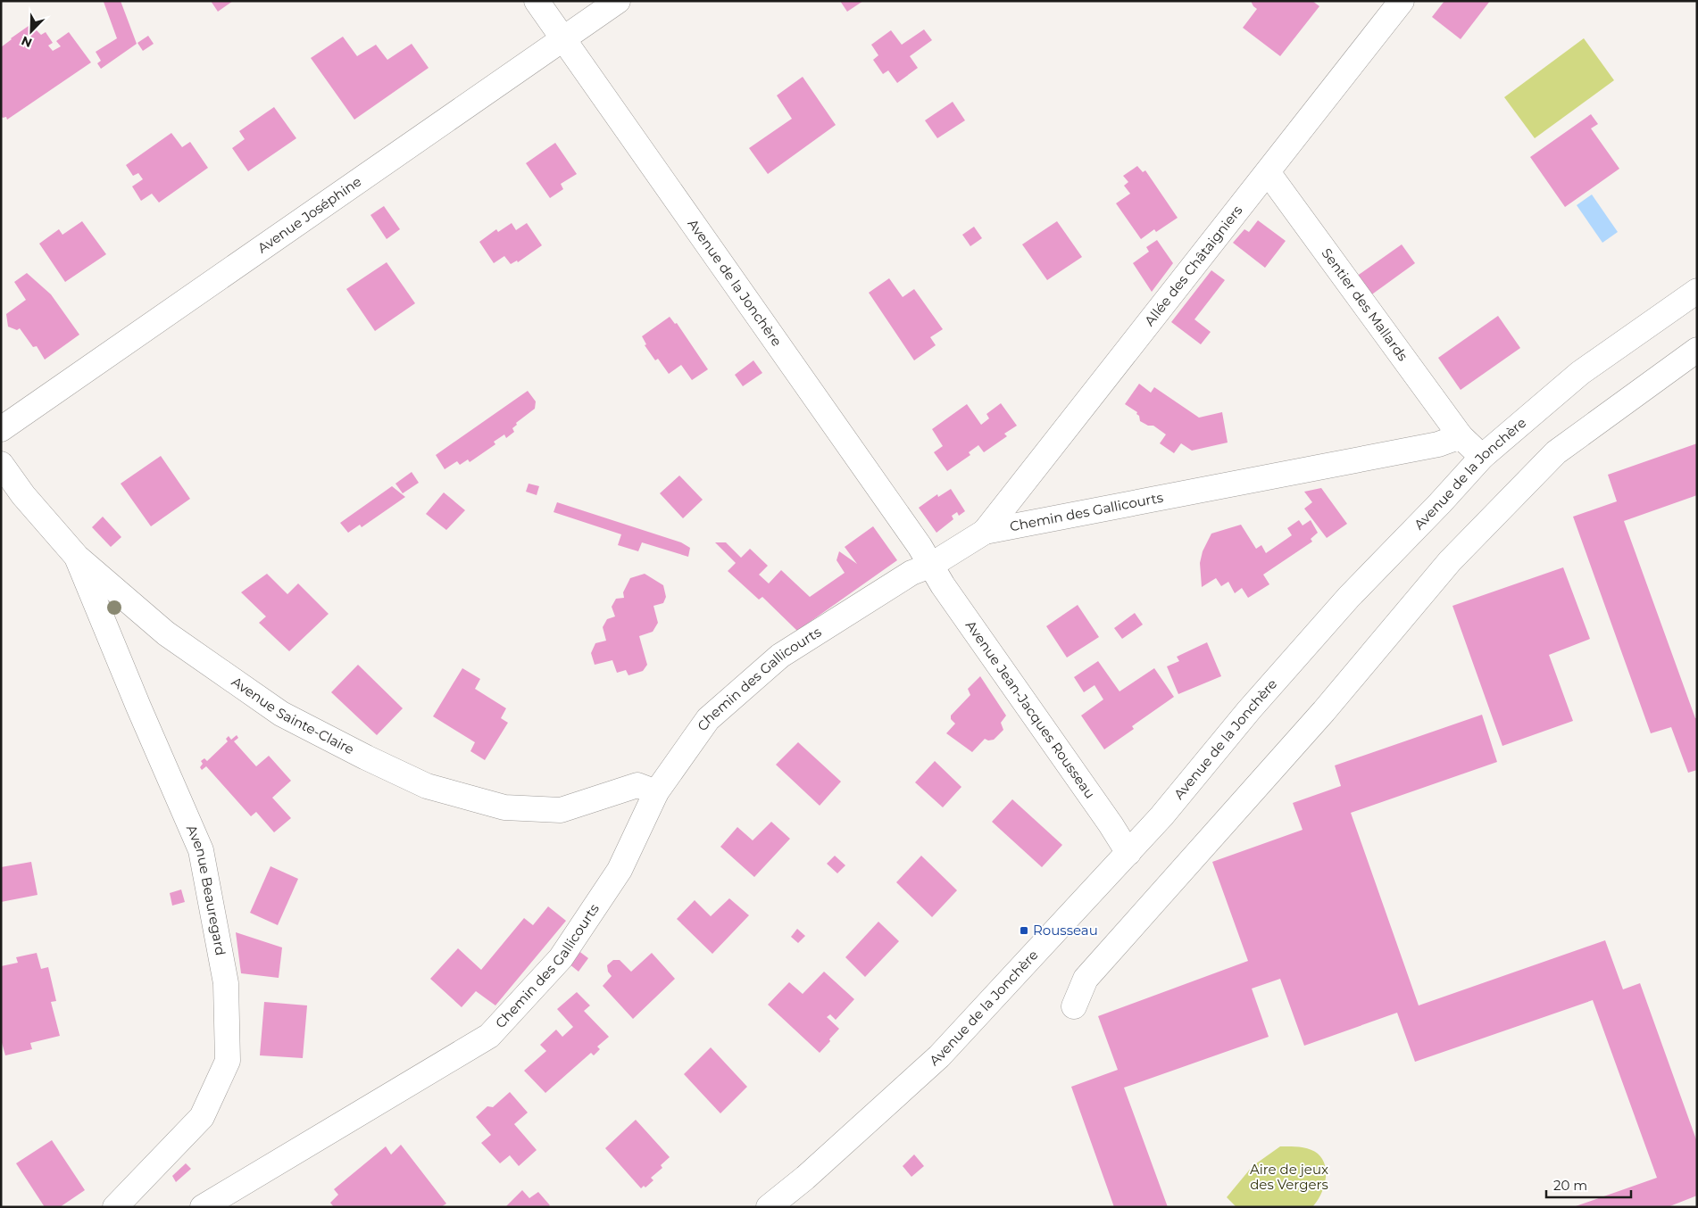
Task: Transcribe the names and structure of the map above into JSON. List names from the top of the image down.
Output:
{
  "streets": {
    "street": [
      "Avenue Joséphine",
      "Allée des Châtaigniers",
      "Avenue de la Jonchère",
      "Sentier des Mallards",
      "Chemin des Gallicourts",
      "Avenue Jean-Jacques Rousseau",
      "Avenue Sainte-Claire",
      "Avenue Beauregard"
    ]
  },
  "crossings": [
    ["Avenue Joséphine", "Avenue de la Jonchère"],
    ["Allée des Châtaigniers", "Sentier des Mallards"],
    ["Allée des Châtaigniers", "Chemin des Gallicourts"],
    ["Avenue de la Jonchère", "Chemin des Gallicourts"],
    ["Avenue de la Jonchère", "Avenue Jean-Jacques Rousseau"],
    ["Sentier des Mallards", "Chemin des Gallicourts"],
    ["Chemin des Gallicourts", "Avenue Jean-Jacques Rousseau"],
    ["Chemin des Gallicourts", "Avenue Sainte-Claire"],
    ["Avenue Sainte-Claire", "Avenue Beauregard"]
  ],
  "parks": ["Aire de jeux des Vergers"],
  "places": {
    "transit": ["Rousseau"]
  },
  "scale_bar": "20 m",
  "north": "bottom left"
}
